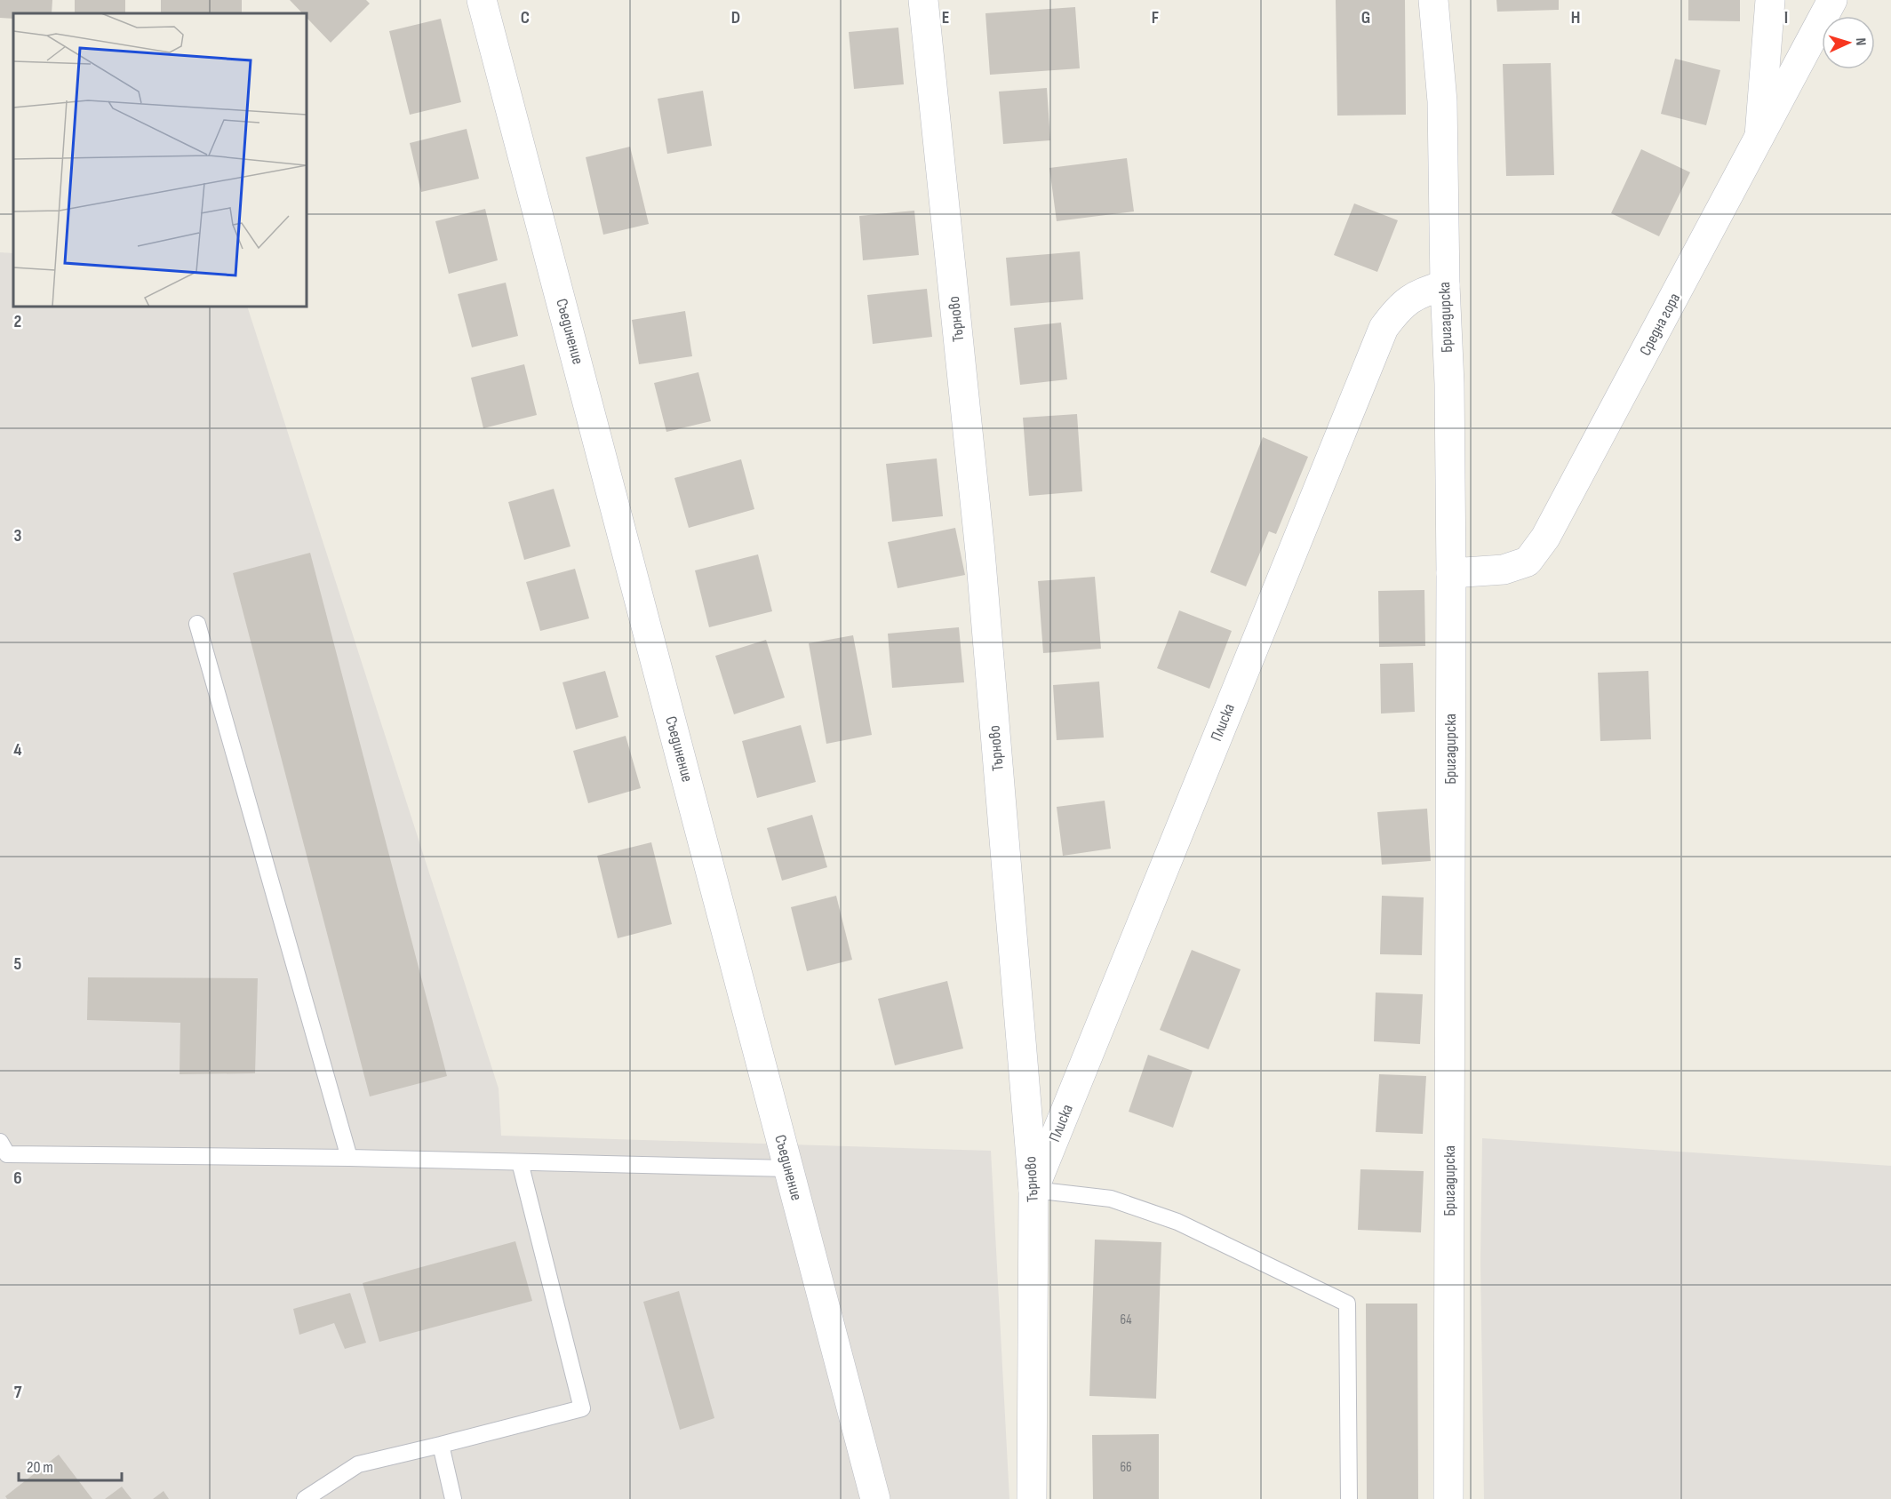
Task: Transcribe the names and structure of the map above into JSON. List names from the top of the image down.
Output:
{
  "streets": {
    "street": [
      "Бригадирска",
      "Търново",
      "Средна гора",
      "Съединение",
      "Плиска"
    ]
  },
  "crossings": [
    ["Бригадирска", "Средна гора"],
    ["Бригадирска", "Плиска"],
    ["Търново", "Плиска"]
  ],
  "house_numbers": ["64", "66"],
  "scale_bar": "20 m",
  "north": "right",
  "grid": {
    "columns": [
      "C",
      "D",
      "E",
      "F",
      "G",
      "H",
      "I"
    ],
    "rows": [
      "2",
      "3",
      "4",
      "5",
      "6",
      "7"
    ]
  }
}
